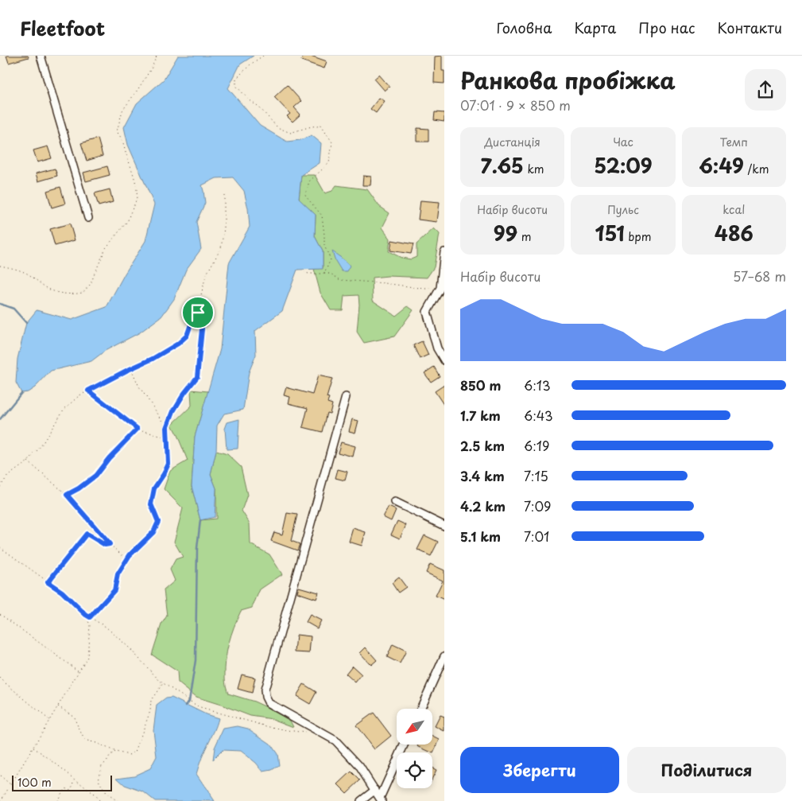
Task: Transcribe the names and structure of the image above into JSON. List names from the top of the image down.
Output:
{
  "scale_bar": "100 m",
  "north": "bottom left",
  "page": {
    "header": "Fleetfoot",
    "nav": [
      "Головна",
      "Карта",
      "Про нас",
      "Контакти"
    ],
    "heading": ["Ранкова пробіжка", "07:01 · 9 × 850 m"],
    "stats": [
      ["Дистанція", "7.65 km"],
      ["Час", "52:09"],
      ["Темп", "6:49 /km"],
      ["Набір висоти", "99 m"],
      ["Пульс", "151 bpm"],
      ["kcal", "486"]
    ],
    "chart": ["Набір висоти", "57–68 m"],
    "list": [
      {
        "name": "850 m",
        "note": "6:13"
      },
      {
        "name": "1.7 km",
        "note": "6:43"
      },
      {
        "name": "2.5 km",
        "note": "6:19"
      },
      {
        "name": "3.4 km",
        "note": "7:15"
      },
      {
        "name": "4.2 km",
        "note": "7:09"
      },
      {
        "name": "5.1 km",
        "note": "7:01"
      }
    ],
    "buttons": ["Зберегти", "Поділитися"],
    "scale": "100 m"
  }
}
